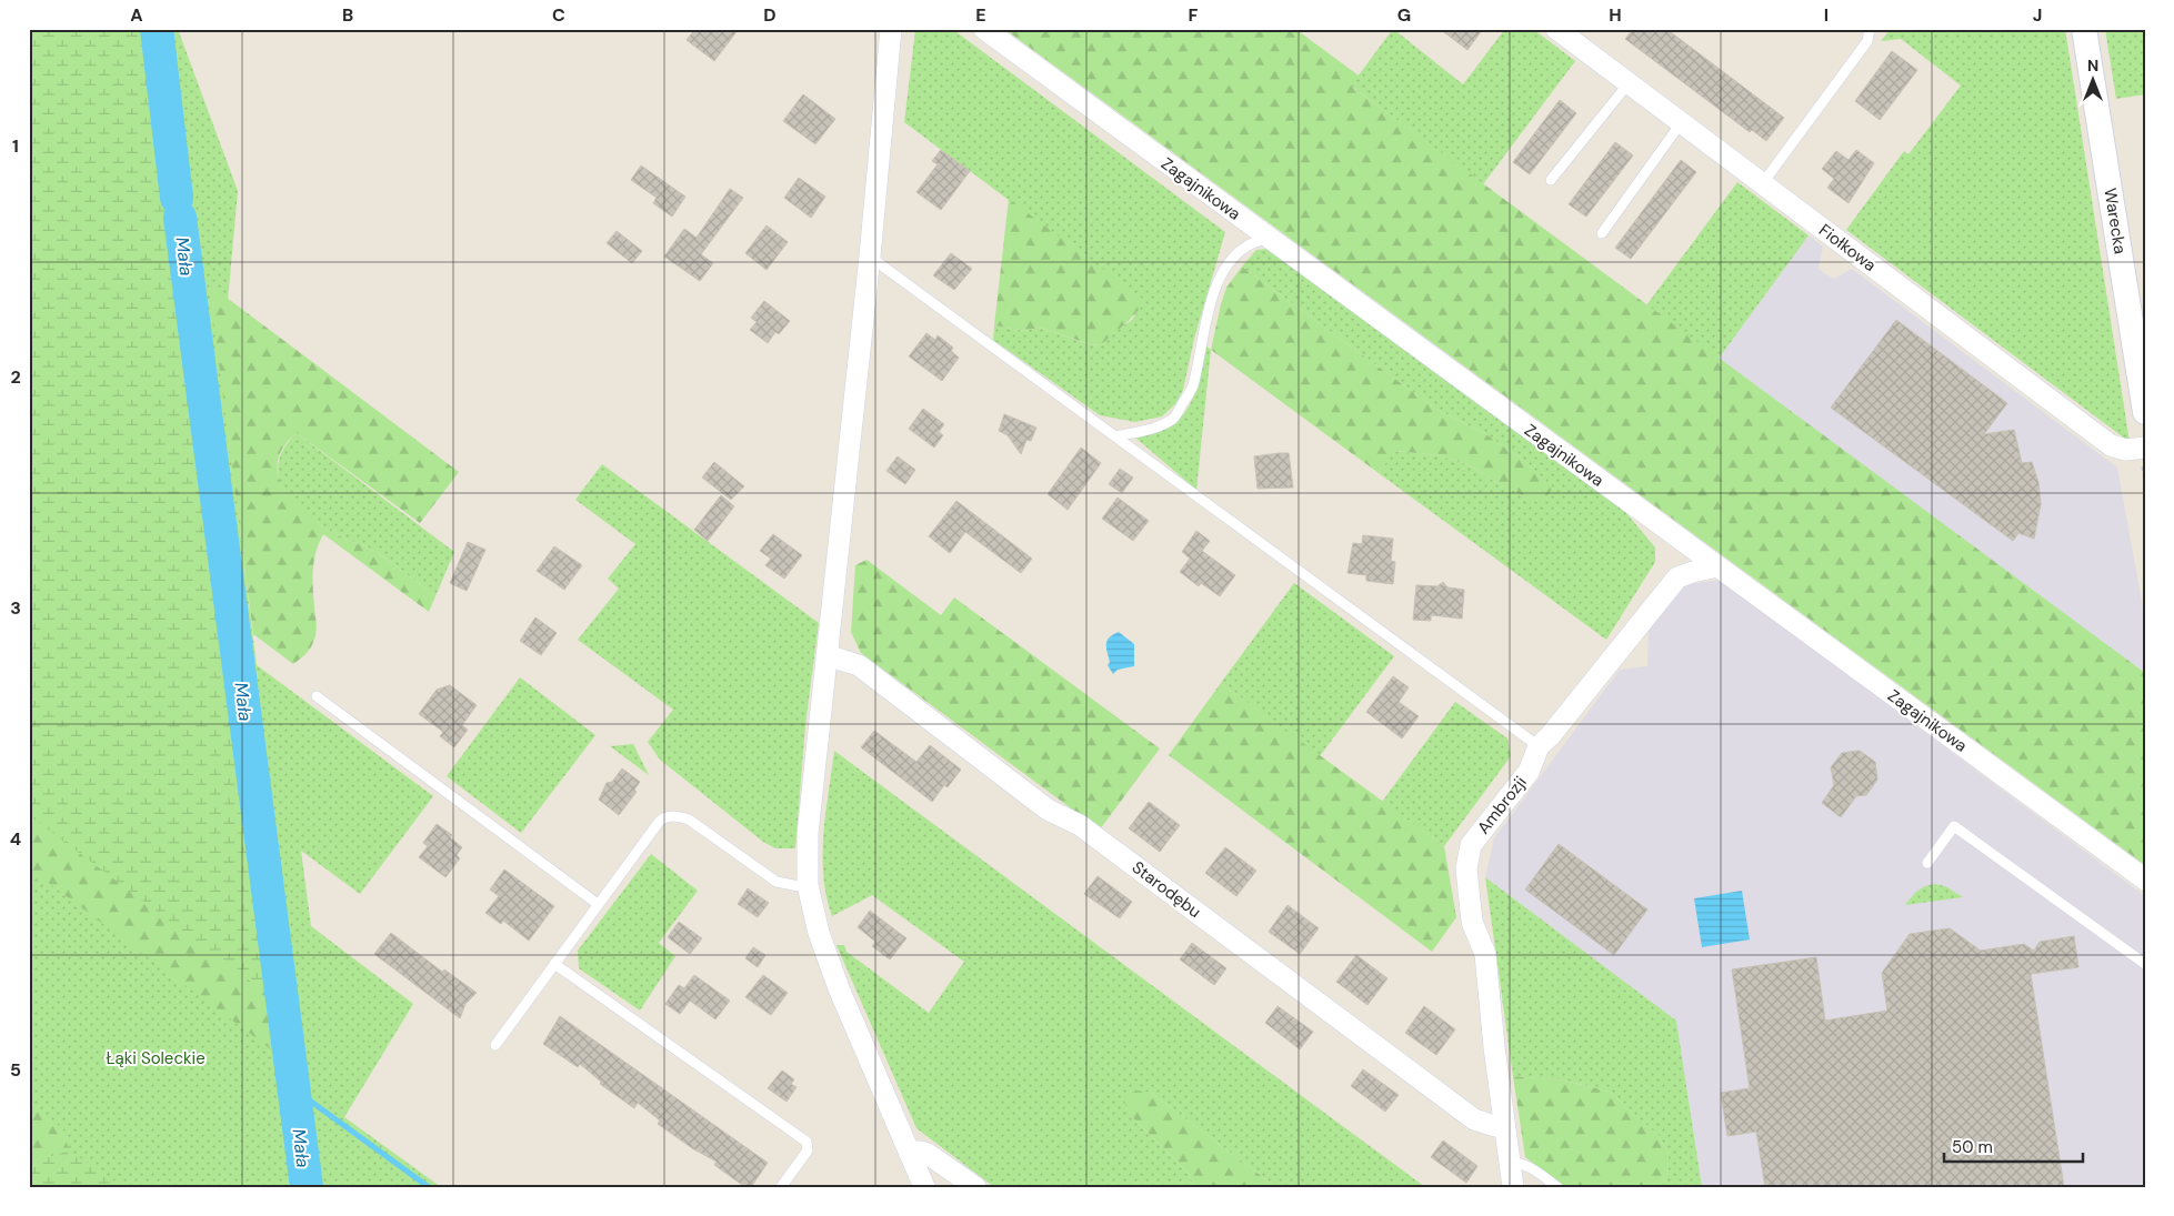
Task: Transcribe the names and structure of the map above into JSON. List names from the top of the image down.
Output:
{
  "streets": {
    "street": [
      "Zagajnikowa",
      "Warecka",
      "Fiołkowa",
      "Ambrozji",
      "Starodębu"
    ]
  },
  "crossings": [
    ["Zagajnikowa", "Ambrozji"],
    ["Ambrozji", "Starodębu"]
  ],
  "water": ["Mała"],
  "parks": ["Łąki Soleckie"],
  "scale_bar": "50 m",
  "north": "top",
  "grid": {
    "columns": [
      "A",
      "B",
      "C",
      "D",
      "E",
      "F",
      "G",
      "H",
      "I",
      "J"
    ],
    "rows": [
      "1",
      "2",
      "3",
      "4",
      "5"
    ]
  }
}
